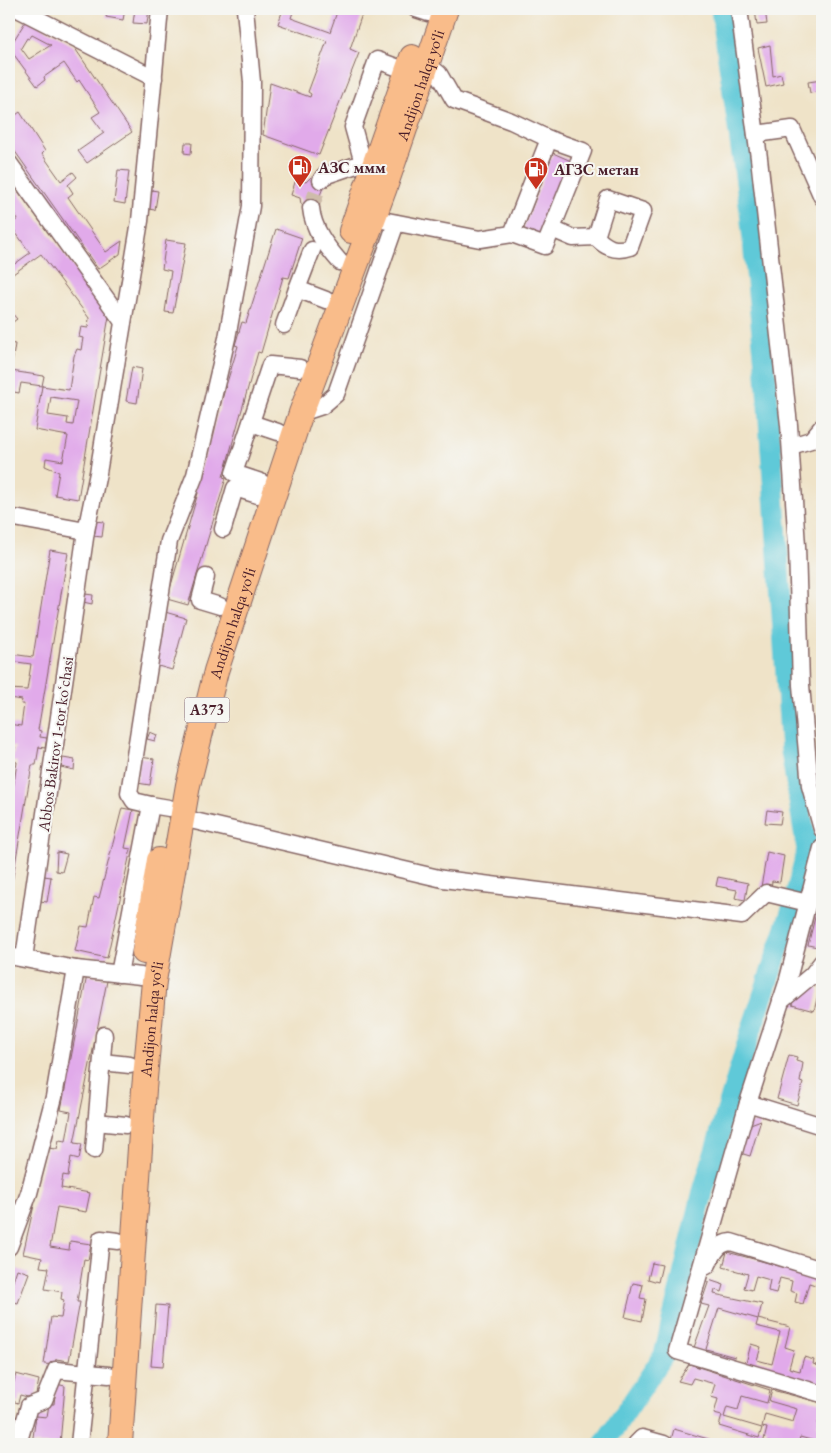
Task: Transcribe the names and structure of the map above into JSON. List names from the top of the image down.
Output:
{
  "streets": {
    "highway": ["Andijon halqa yo‘li", "A373"],
    "street": ["Abbos Bakirov 1-tor koʻchasi"]
  },
  "places": {
    "fuel station": ["АЗС ммм", "АГЗС метан"]
  }
}
